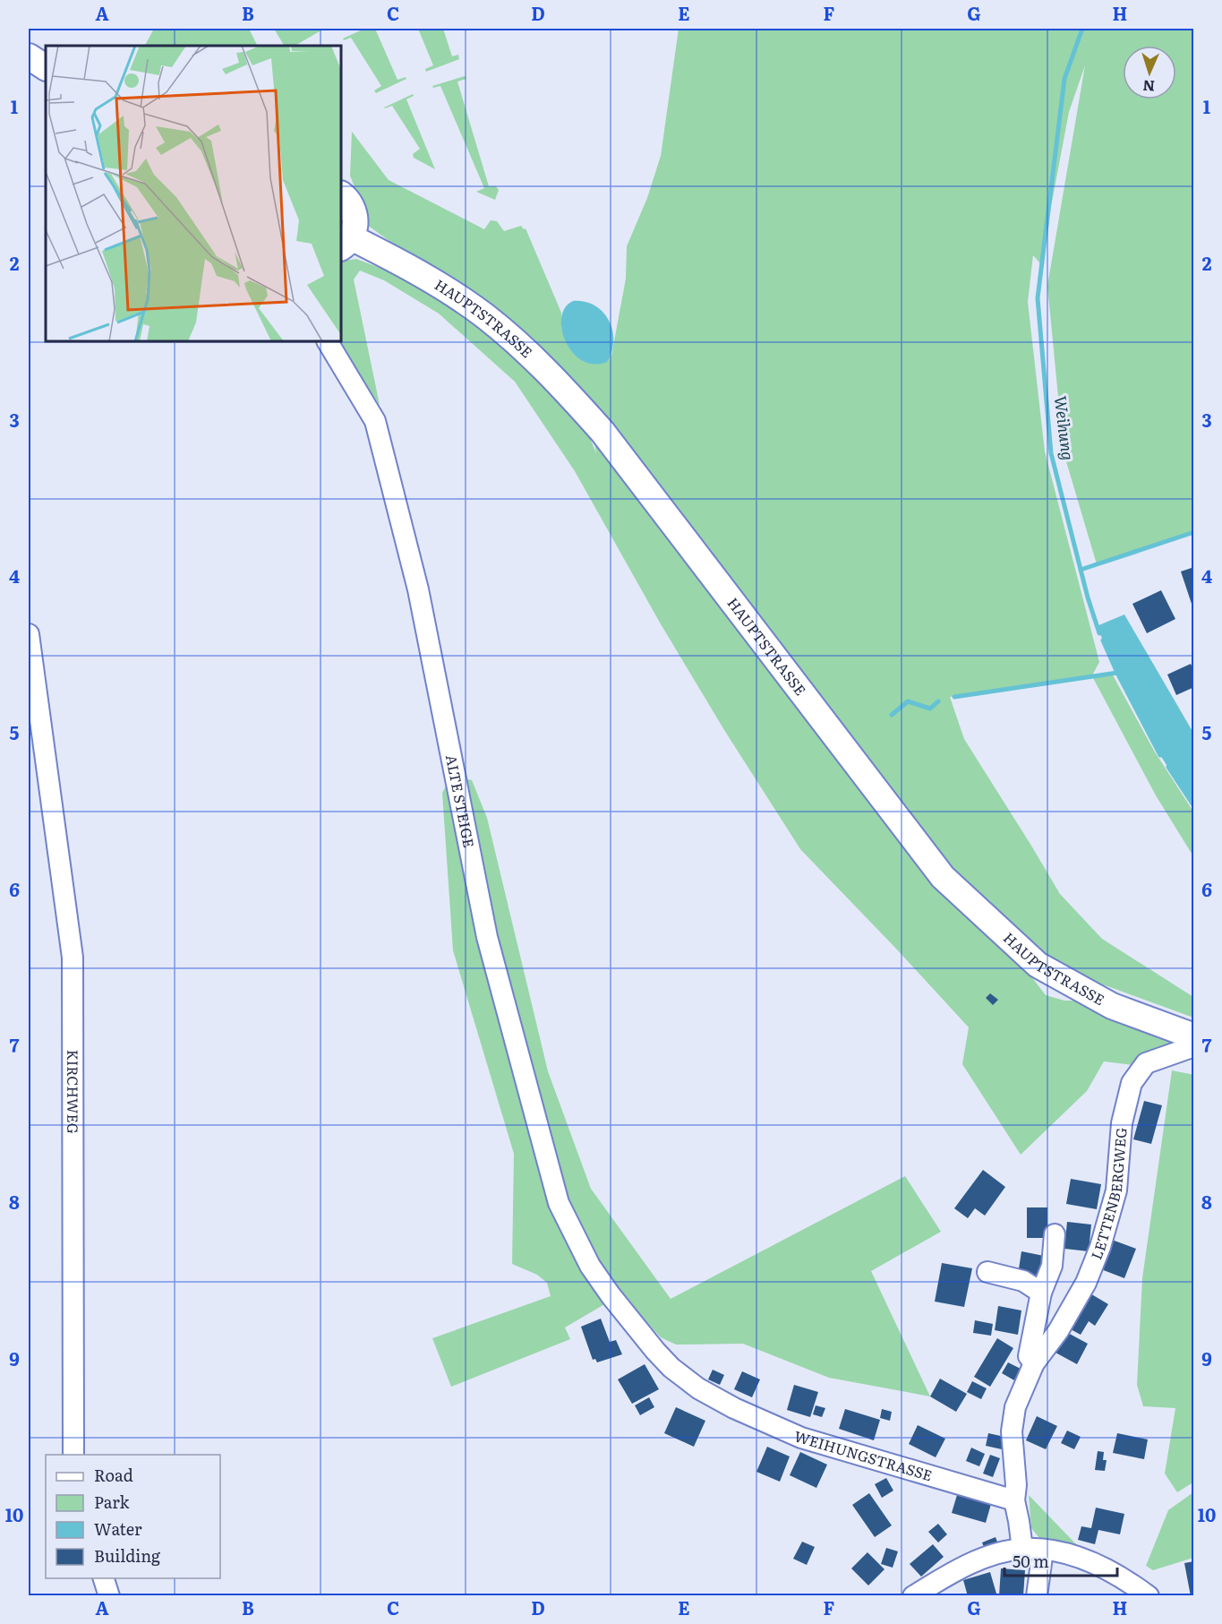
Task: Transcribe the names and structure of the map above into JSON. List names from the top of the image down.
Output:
{
  "streets": {
    "main road": ["HAUPTSTRASSE"],
    "street": [
      "ALTE STEIGE",
      "KIRCHWEG",
      "LETTENBERGWEG",
      "WEIHUNGSTRASSE"
    ]
  },
  "crossings": [
    ["ALTE STEIGE", "WEIHUNGSTRASSE"],
    ["LETTENBERGWEG", "WEIHUNGSTRASSE"]
  ],
  "water": ["Weihung"],
  "legend": [
    "Road",
    "Park",
    "Water",
    "Building"
  ],
  "scale_bar": "50 m",
  "north": "bottom",
  "grid": {
    "columns": [
      "A",
      "B",
      "C",
      "D",
      "E",
      "F",
      "G",
      "H"
    ],
    "rows": [
      "1",
      "2",
      "3",
      "4",
      "5",
      "6",
      "7",
      "8",
      "9",
      "10"
    ]
  }
}
